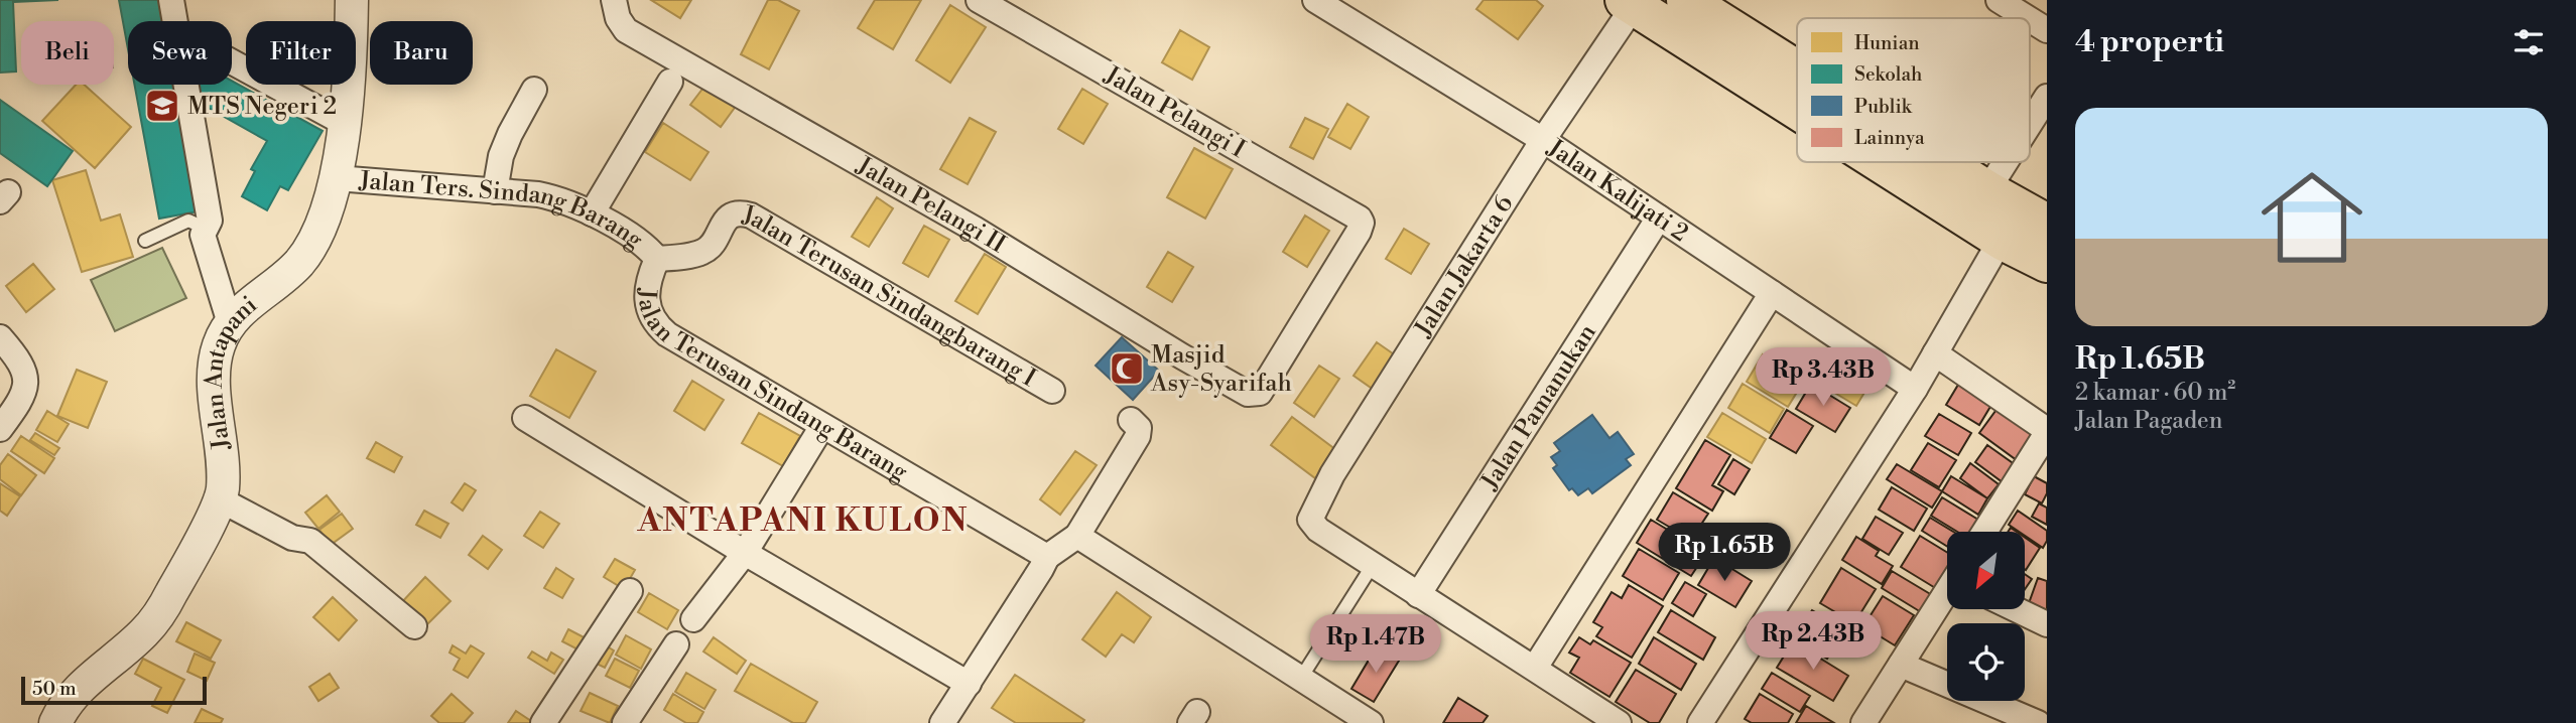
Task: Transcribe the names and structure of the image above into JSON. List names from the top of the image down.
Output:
{
  "streets": {
    "street": [
      "Jalan Pelangi I",
      "Jalan Kalijati 2",
      "Jalan Pelangi II",
      "Jalan Ters. Sindang Barang",
      "Jalan Jakarta 6",
      "Jalan Terusan Sindangbarang I",
      "Jalan Antapani",
      "Jalan Terusan Sindang Barang",
      "Jalan Pamanukan"
    ]
  },
  "crossings": [
    ["Jalan Pelangi I", "Jalan Pelangi II"],
    ["Jalan Kalijati 2", "Jalan Jakarta 6"],
    ["Jalan Kalijati 2", "Jalan Pamanukan"],
    ["Jalan Ters. Sindang Barang", "Jalan Terusan Sindangbarang I"],
    ["Jalan Ters. Sindang Barang", "Jalan Antapani"],
    ["Jalan Ters. Sindang Barang", "Jalan Terusan Sindang Barang"],
    ["Jalan Terusan Sindangbarang I", "Jalan Terusan Sindang Barang"]
  ],
  "districts": ["ANTAPANI KULON"],
  "places": {
    "school or university": ["MTS Negeri 2"],
    "mosque": ["Masjid Asy-Syarifah"]
  },
  "legend": [
    "Hunian",
    "Sekolah",
    "Publik",
    "Lainnya"
  ],
  "scale_bar": "50 m",
  "north": "bottom left",
  "page": {
    "heading": "4 properti",
    "chip": [
      "Beli",
      "Sewa",
      "Filter",
      "Baru"
    ],
    "list": [
      {
        "name": "Rp 1.65B",
        "note": "2 kamar · 60 m² · Jalan Pagaden"
      }
    ],
    "price": [
      "Rp 3.43B",
      "Rp 1.65B",
      "Rp 2.43B",
      "Rp 1.47B"
    ],
    "scale": "50 m"
  }
}
